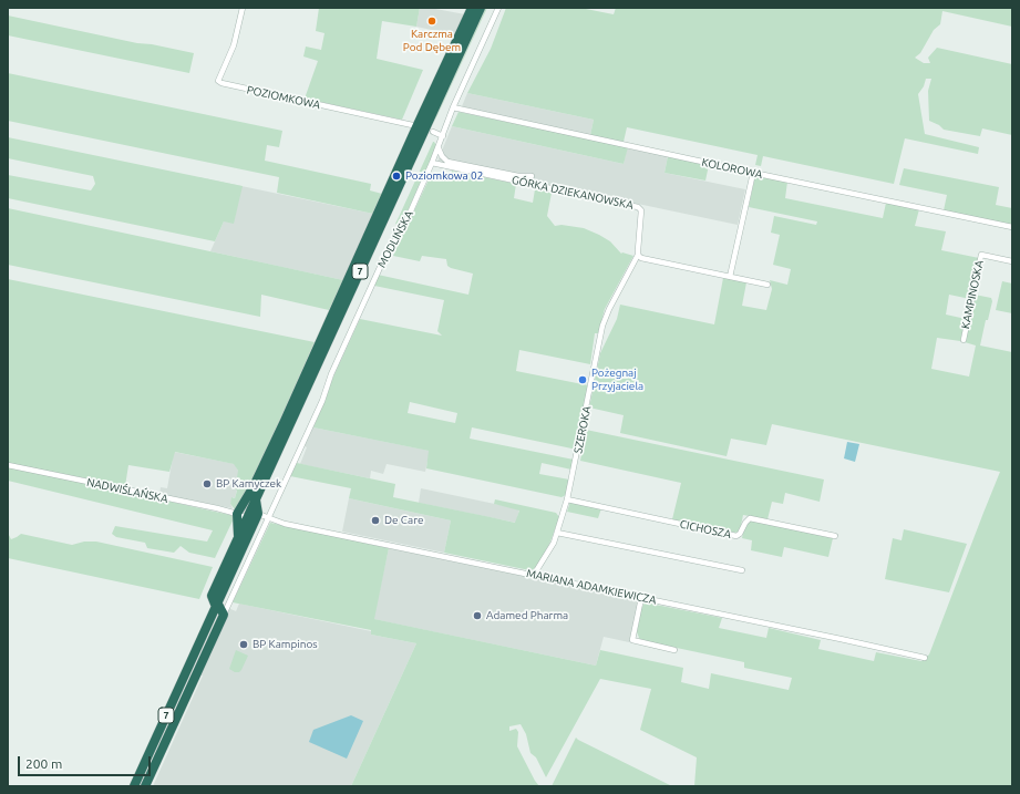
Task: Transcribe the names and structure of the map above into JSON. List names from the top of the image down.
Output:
{
  "streets": {
    "highway": ["7"],
    "street": [
      "POZIOMKOWA",
      "KOLOROWA",
      "GÓRKA DZIEKANOWSKA",
      "MODLIŃSKA",
      "KAMPINOSKA",
      "SZEROKA",
      "NADWIŚLAŃSKA",
      "CICHOSZA",
      "MARIANA ADAMKIEWICZA"
    ]
  },
  "crossings": [
    ["POZIOMKOWA", "7"],
    ["KOLOROWA", "MODLIŃSKA"],
    ["GÓRKA DZIEKANOWSKA", "MODLIŃSKA"],
    ["GÓRKA DZIEKANOWSKA", "SZEROKA"],
    ["MODLIŃSKA", "MARIANA ADAMKIEWICZA"],
    ["7", "NADWIŚLAŃSKA"],
    ["7", "MARIANA ADAMKIEWICZA"],
    ["SZEROKA", "CICHOSZA"],
    ["SZEROKA", "MARIANA ADAMKIEWICZA"]
  ],
  "places": [
    "Karczma Pod Dębem",
    "Poziomkowa 02",
    "Pożegnaj Przyjaciela",
    "BP Kamyczek",
    "De Care",
    "Adamed Pharma",
    "BP Kampinos"
  ],
  "scale_bar": "200 m"
}
